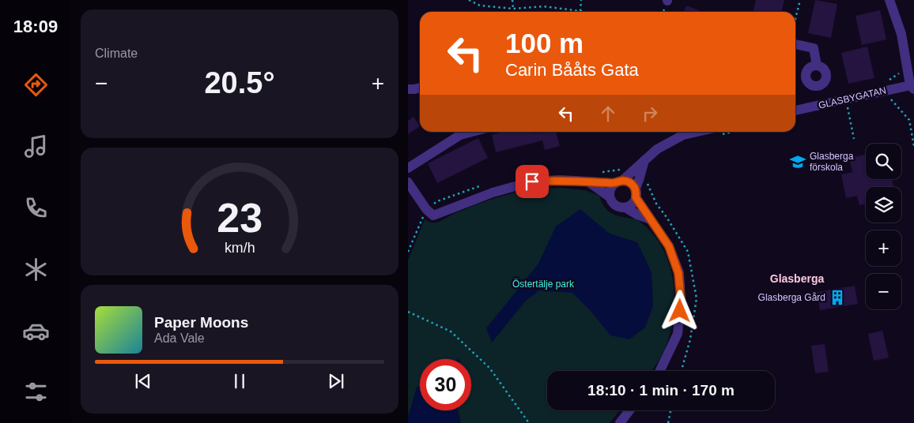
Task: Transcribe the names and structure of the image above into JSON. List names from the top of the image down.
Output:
{
  "streets": {
    "street": ["GLASBYGATAN"]
  },
  "districts": ["Glasberga"],
  "parks": ["Östertälje park"],
  "places": {
    "school or university": ["Glasberga förskola"],
    "building": ["Glasberga Gård"]
  },
  "page": {
    "tabs": "18:09",
    "tile": "Climate",
    "turn": ["100 m", "Carin Bååts Gata"],
    "heat": ["−", "20.5°", "+"],
    "map_buttons": ["+", "−"],
    "song": ["Paper Moons", "Ada Vale"],
    "limit": "30",
    "trip": "18:10 · 1 min · 170 m",
    "gauge": ["23", "km/h"]
  }
}
